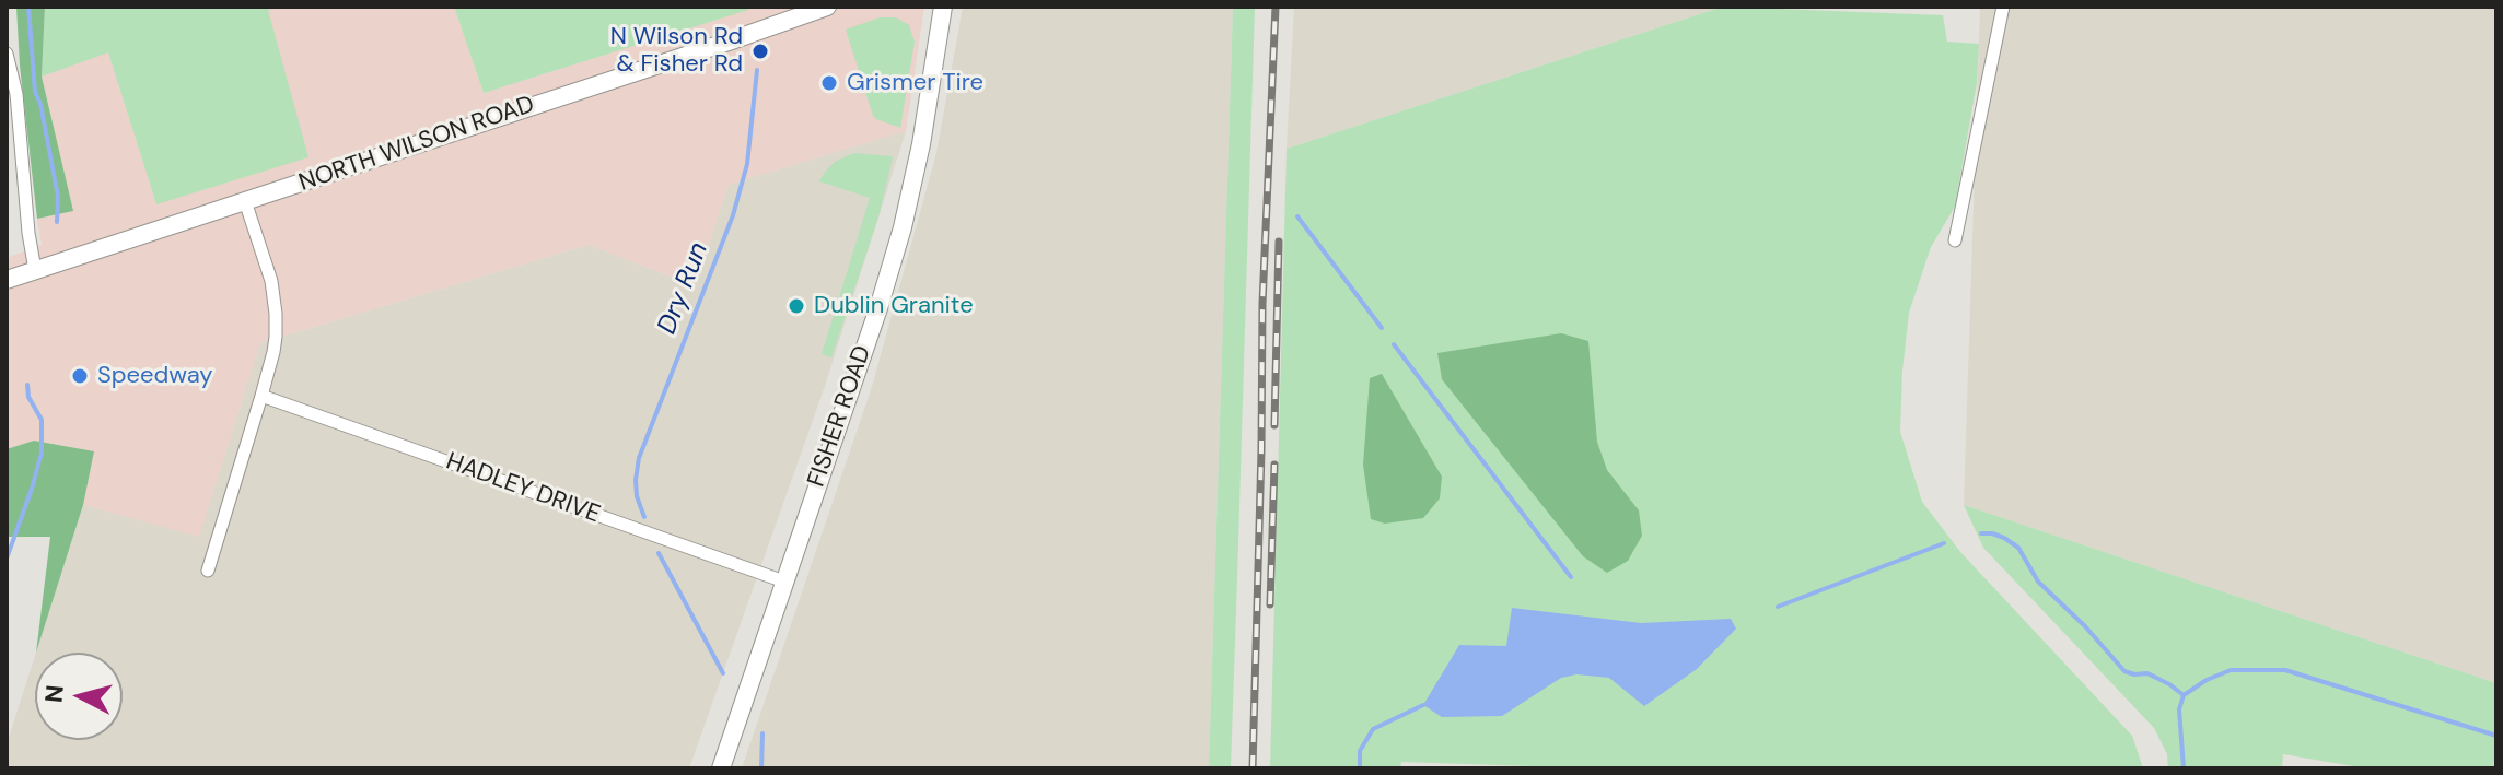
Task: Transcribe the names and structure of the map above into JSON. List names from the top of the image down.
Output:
{
  "streets": {
    "main road": ["NORTH WILSON ROAD", "FISHER ROAD"],
    "street": ["HADLEY DRIVE"]
  },
  "crossings": [
    ["FISHER ROAD", "HADLEY DRIVE"]
  ],
  "water": ["Dry Run"],
  "places": [
    "N Wilson Rd & Fisher Rd",
    "Grismer Tire",
    "Dublin Granite",
    "Speedway"
  ],
  "north": "left"
}
